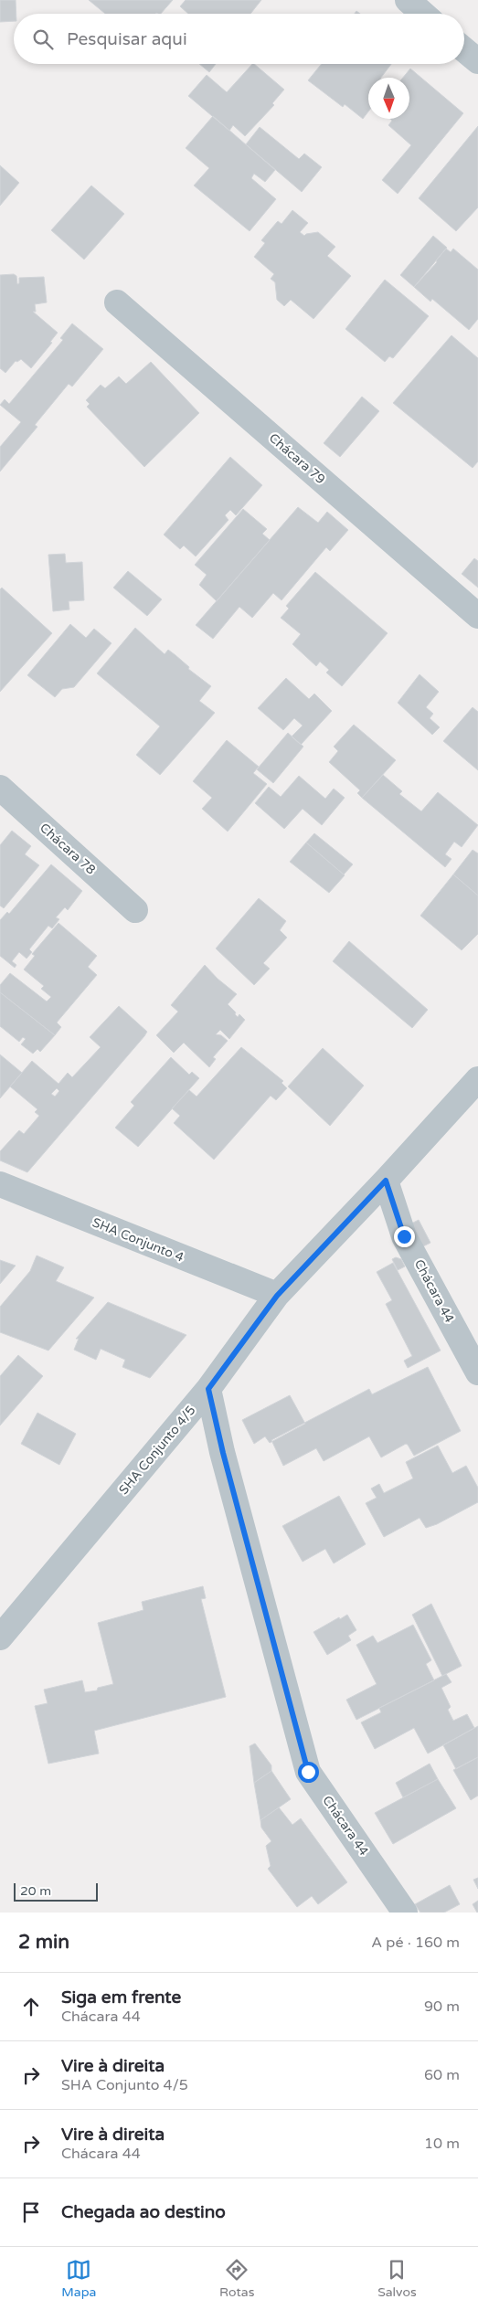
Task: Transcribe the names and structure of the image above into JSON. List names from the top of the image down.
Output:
{
  "streets": {
    "street": [
      "Chácara 79",
      "Chácara 78",
      "SHA Conjunto 4",
      "Chácara 44",
      "SHA Conjunto 4/5"
    ]
  },
  "crossings": [
    ["SHA Conjunto 4", "SHA Conjunto 4/5"],
    ["Chácara 44", "SHA Conjunto 4/5"]
  ],
  "scale_bar": "20 m",
  "north": "bottom",
  "page": {
    "search": "Pesquisar aqui",
    "scale": "20 m",
    "heading": ["2 min", "A pé · 160 m"],
    "list": [
      ["Siga em frente", "Chácara 44", "90 m"],
      ["Vire à direita", "SHA Conjunto 4/5", "60 m"],
      ["Vire à direita", "Chácara 44", "10 m"],
      "Chegada ao destino"
    ],
    "nav": ["Mapa", "Rotas", "Salvos"]
  }
}
